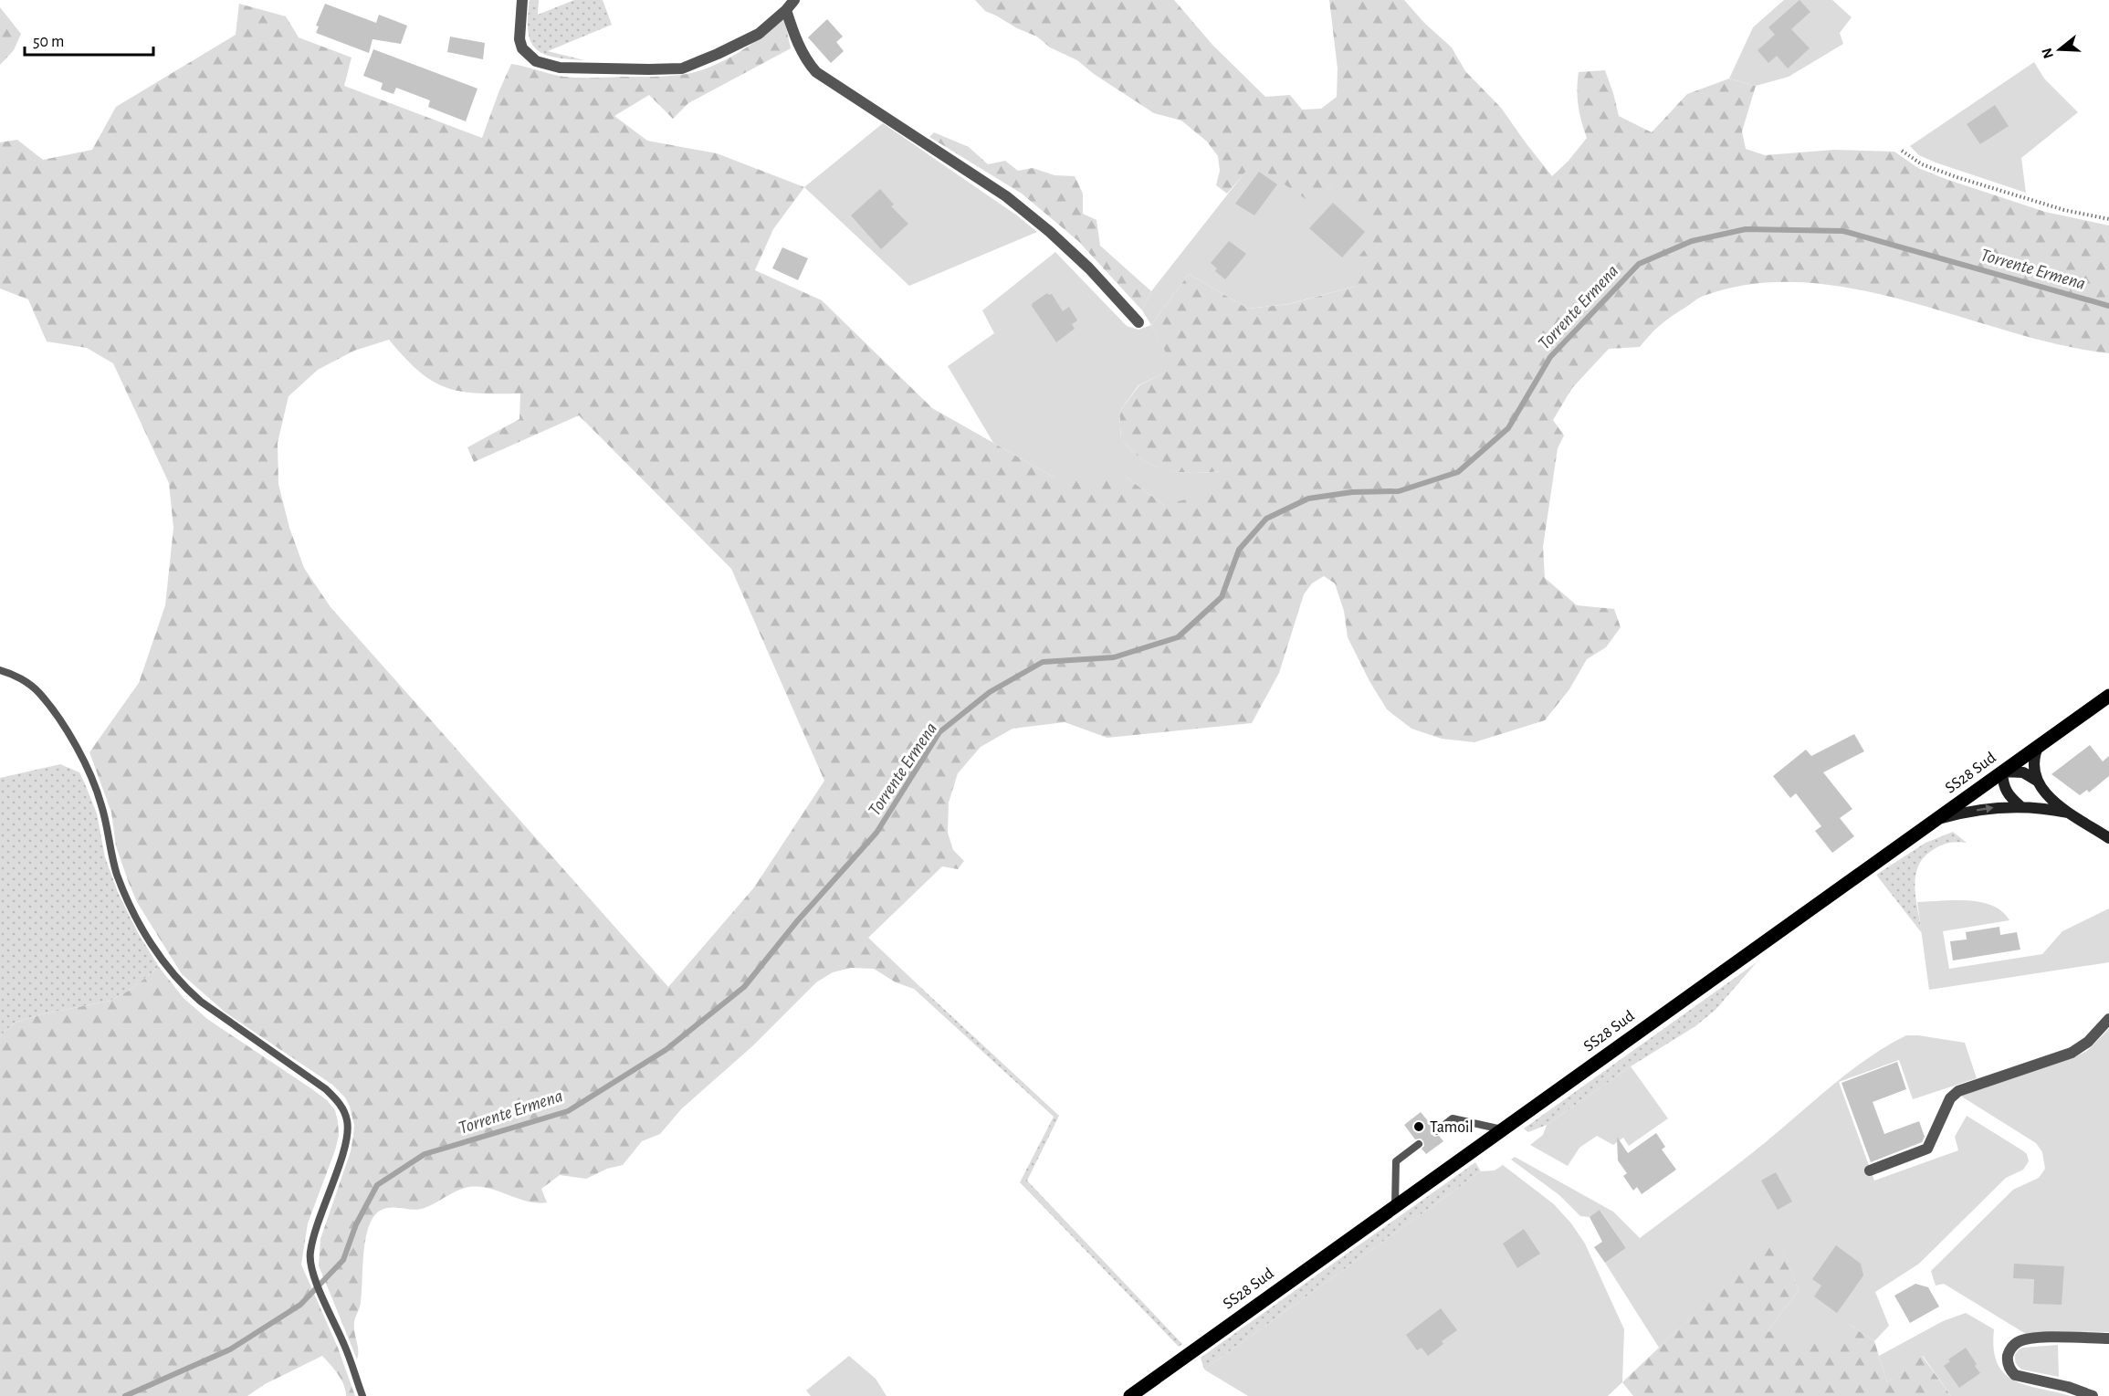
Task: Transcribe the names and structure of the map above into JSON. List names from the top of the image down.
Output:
{
  "streets": {
    "main road": ["SS28 Sud"]
  },
  "water": ["Torrente Ermena"],
  "places": ["Tamoil"],
  "scale_bar": "50 m",
  "north": "left"
}
